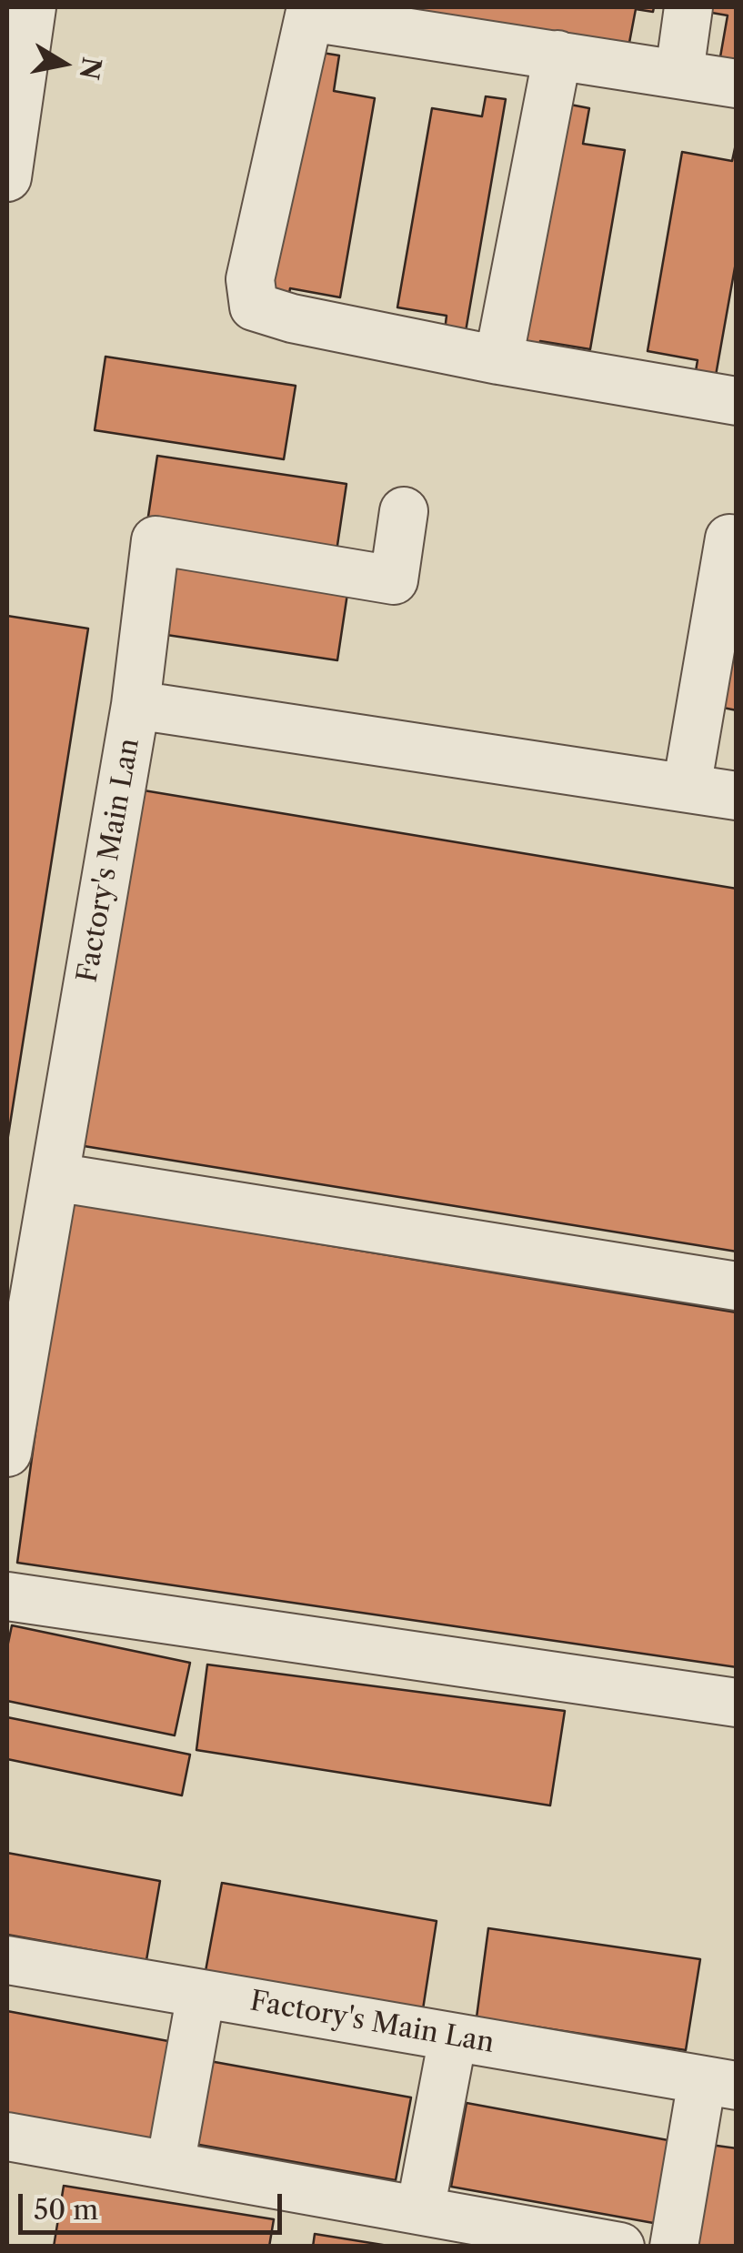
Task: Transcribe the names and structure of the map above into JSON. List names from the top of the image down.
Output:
{
  "streets": {
    "street": ["Factory's Main Lan"]
  },
  "scale_bar": "50 m",
  "north": "right"
}
